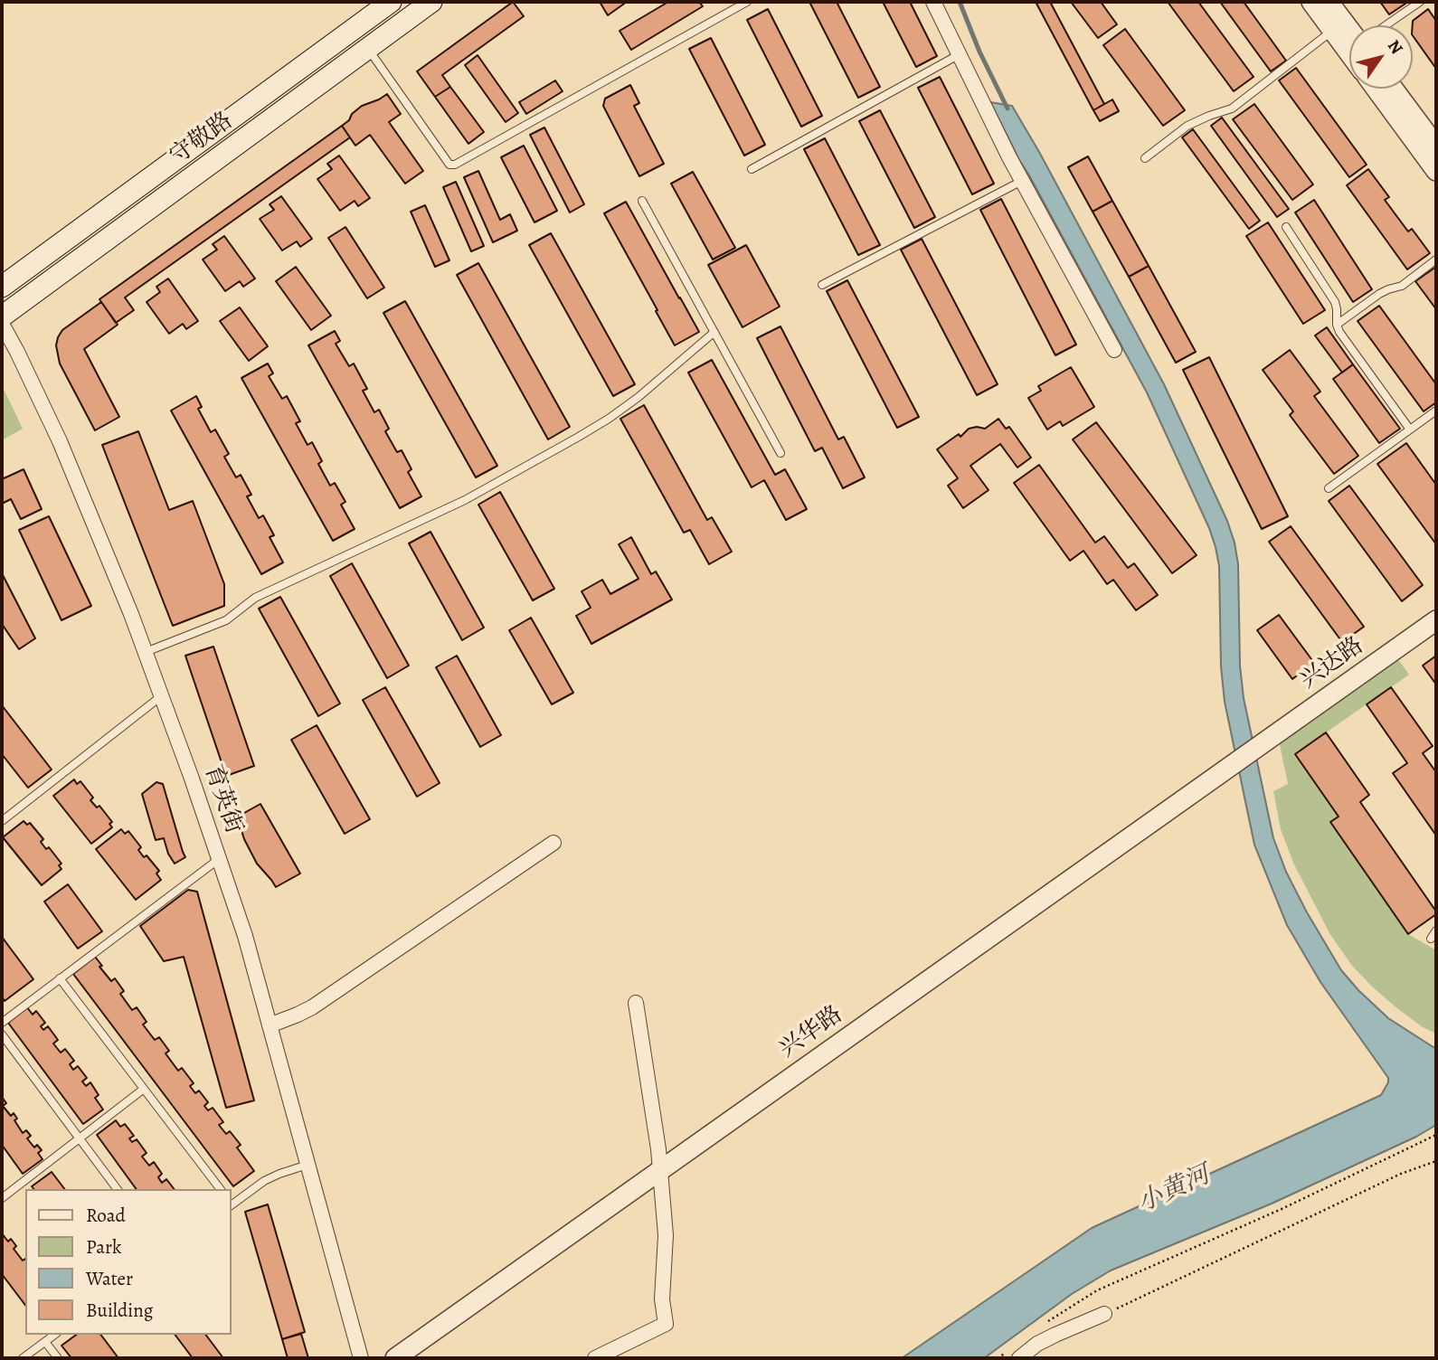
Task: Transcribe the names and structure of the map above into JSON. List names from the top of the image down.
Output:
{
  "streets": {
    "main road": ["守敬路"],
    "street": ["兴达路", "育英街", "兴华路"]
  },
  "crossings": [
    ["兴达路", "兴华路"]
  ],
  "water": ["小黄河"],
  "legend": [
    "Road",
    "Park",
    "Water",
    "Building"
  ],
  "north": "top right"
}
